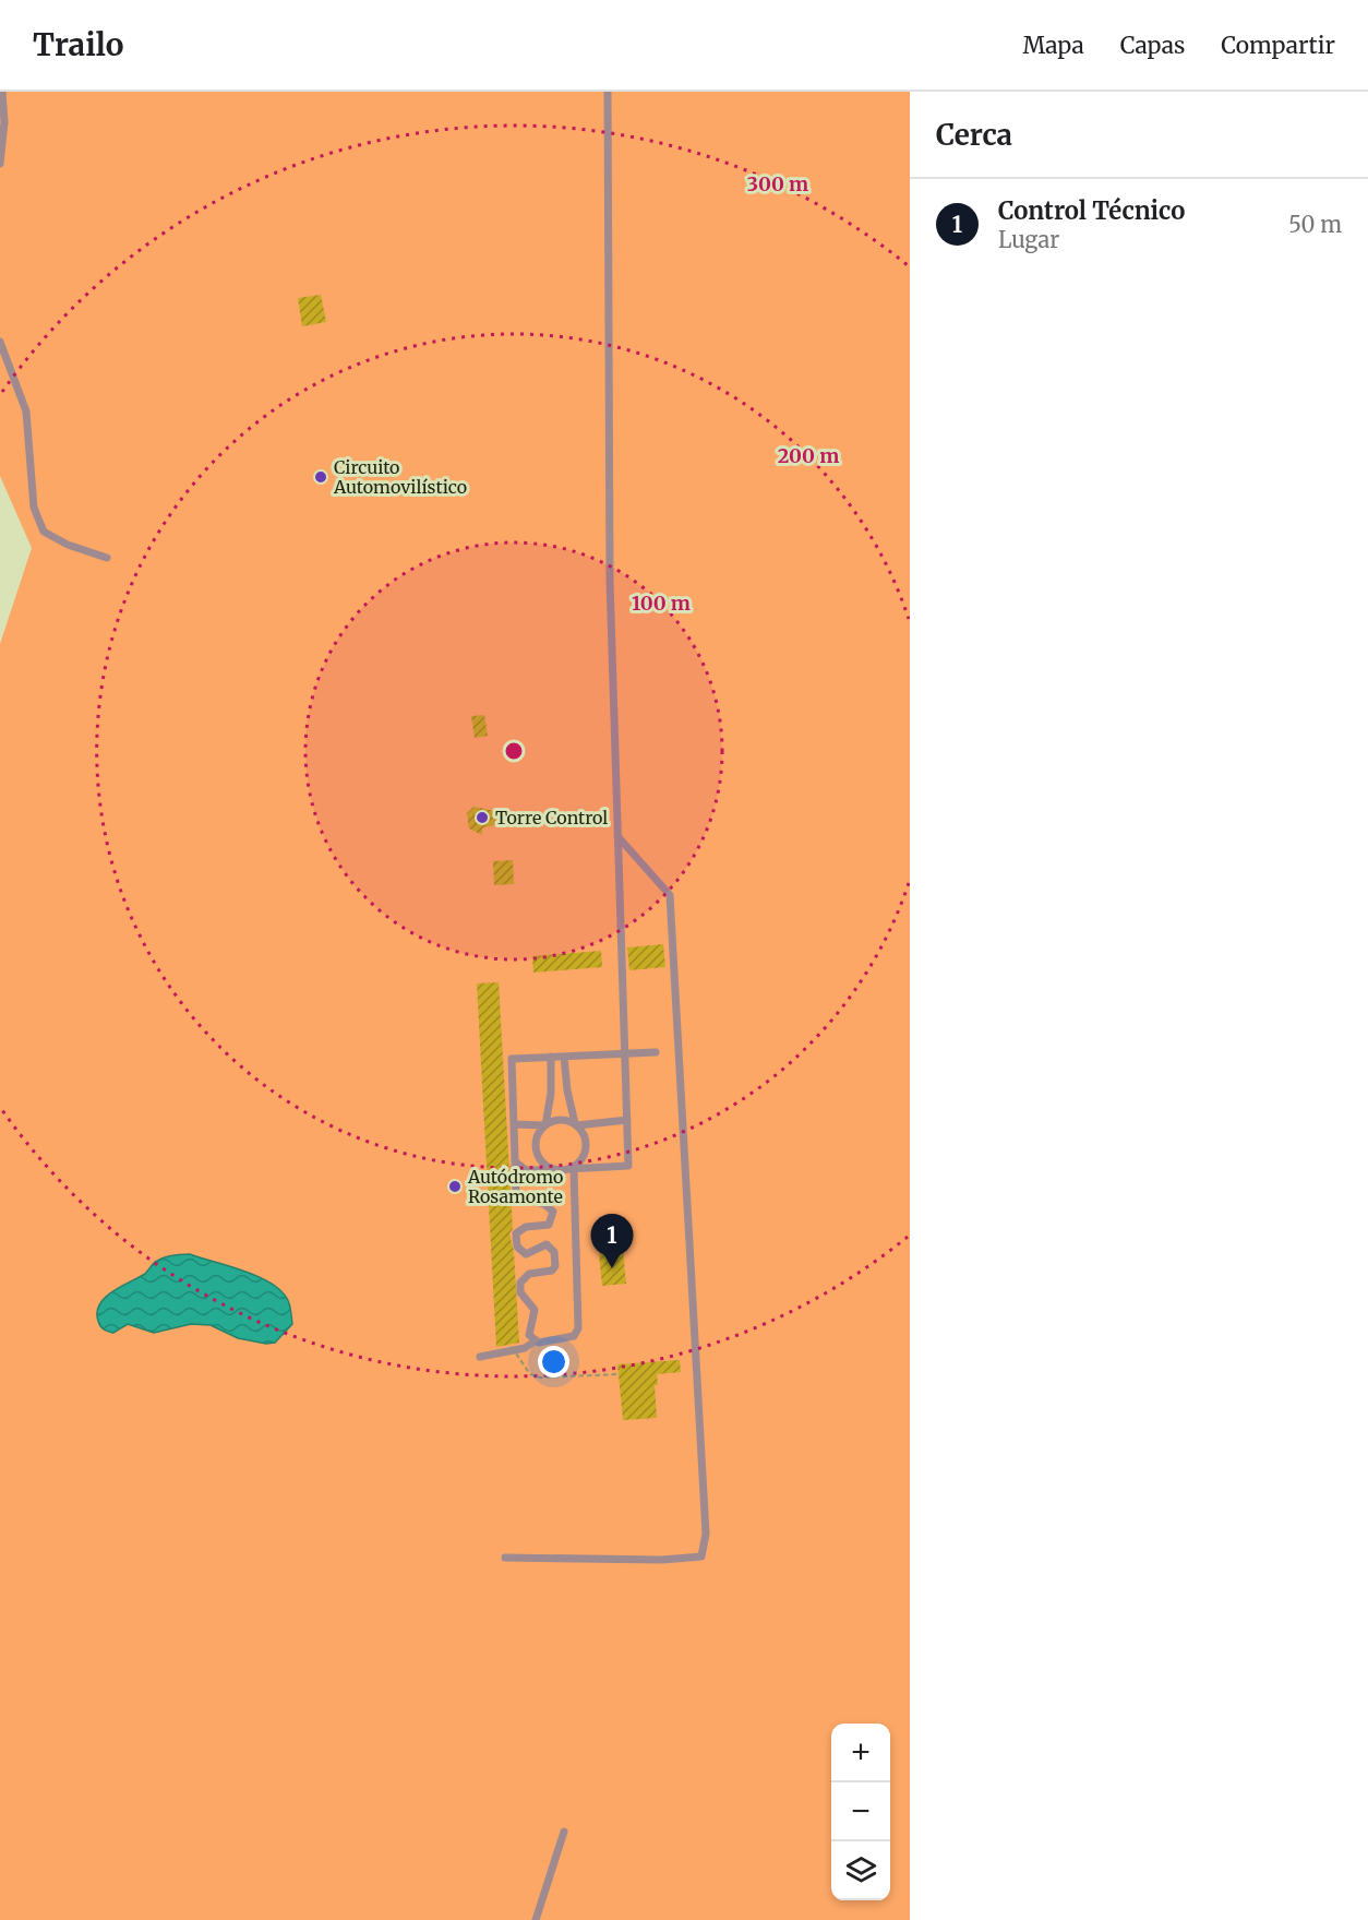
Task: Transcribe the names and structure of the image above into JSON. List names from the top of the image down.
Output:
{
  "places": ["Circuito Automovilístico", "Torre Control", "Autódromo Rosamonte"],
  "page": {
    "header": "Trailo",
    "nav": ["Mapa", "Capas", "Compartir"],
    "heading": "Cerca",
    "list": [
      {
        "mark": "1",
        "name": "Control Técnico",
        "note": "Lugar",
        "value": "50 m"
      }
    ],
    "pins": "1",
    "map_buttons": ["+", "−"]
  },
  "rings": ["300 m", "200 m", "100 m"]
}
